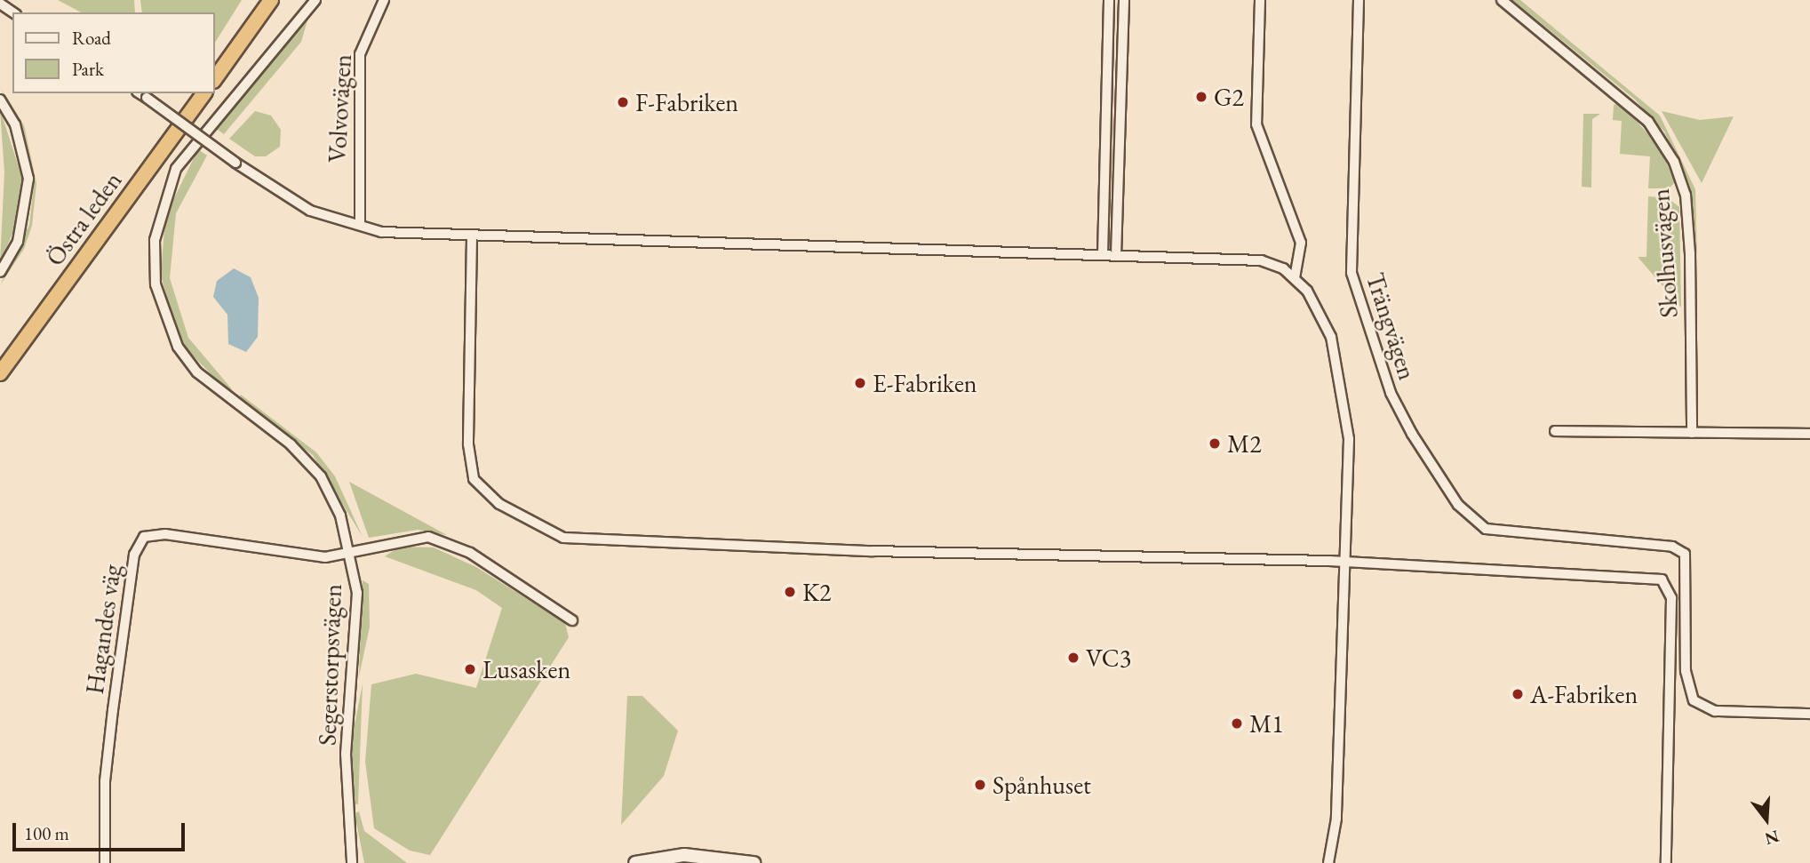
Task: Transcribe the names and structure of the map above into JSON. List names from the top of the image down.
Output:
{
  "streets": {
    "highway": ["Östra leden"],
    "street": [
      "Volvovägen",
      "Skolhusvägen",
      "Trängvägen",
      "Hagandes väg",
      "Segerstorpsvägen"
    ]
  },
  "crossings": [
    ["Hagandes väg", "Segerstorpsvägen"]
  ],
  "places": [
    "G2",
    "F-Fabriken",
    "E-Fabriken",
    "M2",
    "K2",
    "VC3",
    "Lusasken",
    "A-Fabriken",
    "M1",
    "Spånhuset"
  ],
  "legend": ["Road", "Park"],
  "scale_bar": "100 m",
  "north": "bottom"
}
